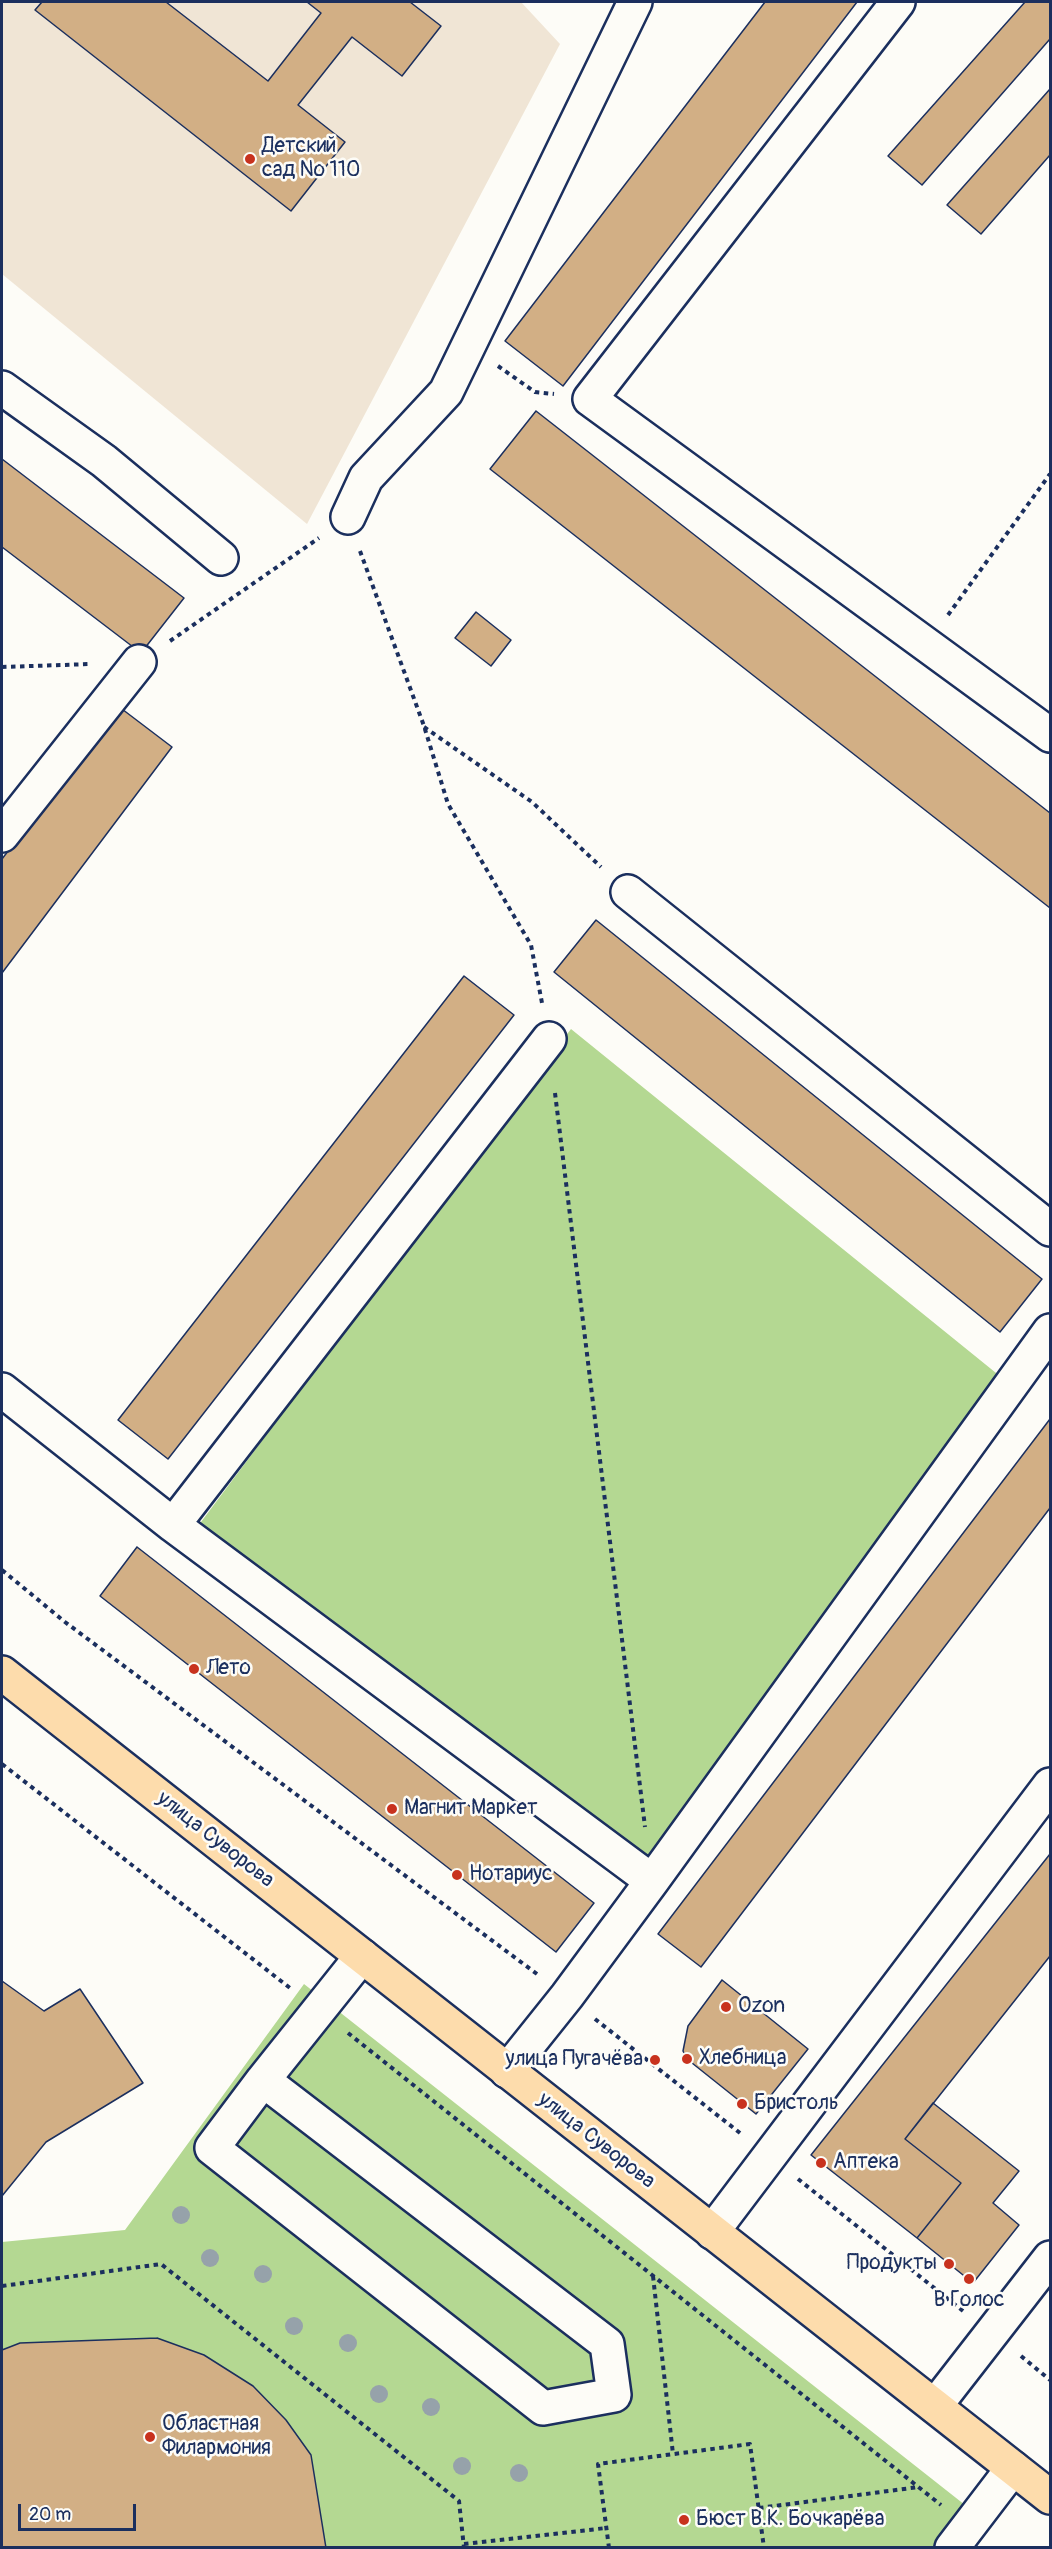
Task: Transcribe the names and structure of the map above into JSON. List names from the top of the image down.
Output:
{
  "streets": {
    "main road": ["улица Суворова"]
  },
  "places": [
    "Детский сад № 110",
    "Лето",
    "Магнит Маркет",
    "Нотариус",
    "Ozon",
    "Хлебница",
    "улица Пугачёва",
    "Бристоль",
    "Аптека",
    "Продукты",
    "В Голос",
    "Областная Филармония",
    "Бюст В.К. Бочкарёва"
  ],
  "scale_bar": "20 m"
}
